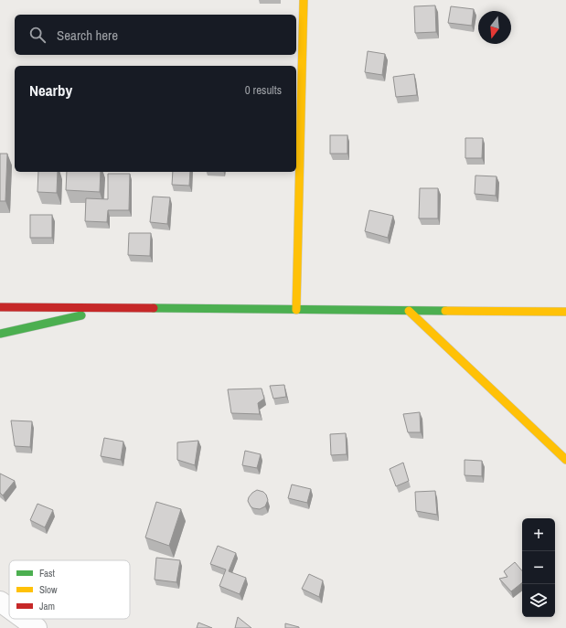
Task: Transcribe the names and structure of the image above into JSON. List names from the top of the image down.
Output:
{
  "legend": ["Fast", "Slow", "Jam"],
  "north": "bottom",
  "page": {
    "search": "Search here",
    "heading": ["Nearby", "0 results"],
    "map_buttons": ["+", "−"]
  }
}
